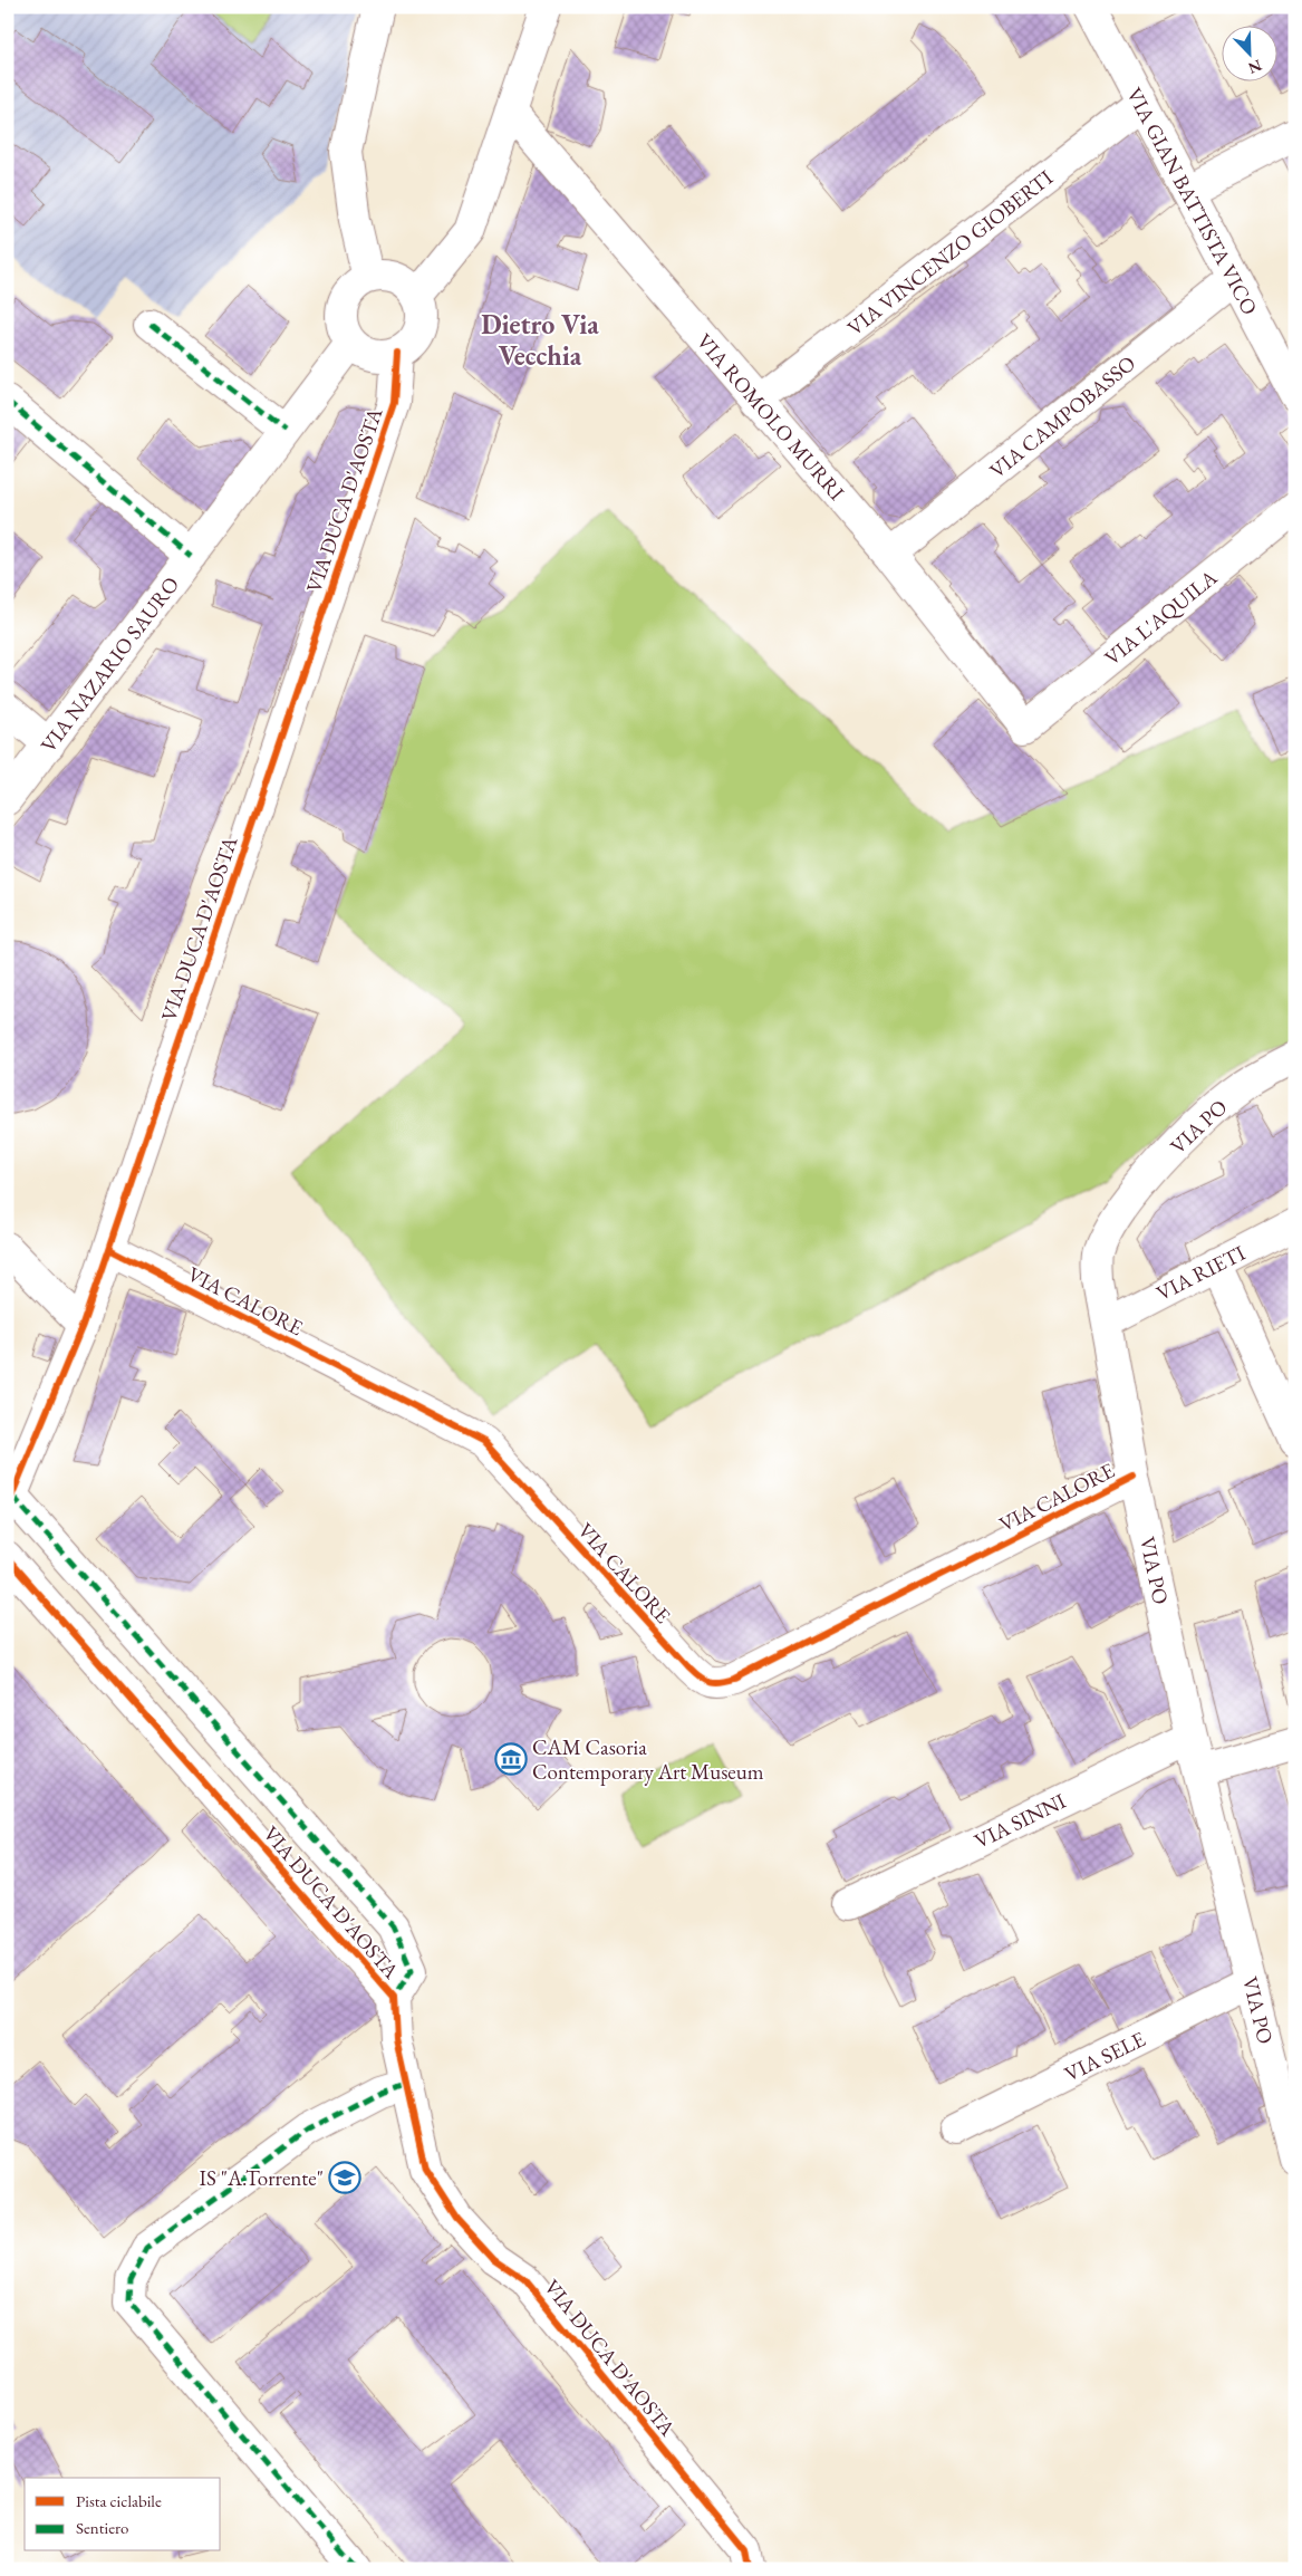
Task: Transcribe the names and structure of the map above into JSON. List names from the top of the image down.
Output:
{
  "streets": {
    "street": [
      "VIA GIAN BATTISTA VICO",
      "VIA VINCENZO GIOBERTI",
      "VIA ROMOLO MURRI",
      "VIA CAMPOBASSO",
      "VIA DUCA D'AOSTA",
      "VIA L'AQUILA",
      "VIA NAZARIO SAURO",
      "VIA PO",
      "VIA RIETI",
      "VIA CALORE",
      "VIA SINNI",
      "VIA SELE"
    ]
  },
  "crossings": [
    ["VIA GIAN BATTISTA VICO", "VIA VINCENZO GIOBERTI"],
    ["VIA GIAN BATTISTA VICO", "VIA CAMPOBASSO"],
    ["VIA VINCENZO GIOBERTI", "VIA ROMOLO MURRI"],
    ["VIA ROMOLO MURRI", "VIA CAMPOBASSO"],
    ["VIA ROMOLO MURRI", "VIA L'AQUILA"],
    ["VIA DUCA D'AOSTA", "VIA NAZARIO SAURO"],
    ["VIA DUCA D'AOSTA", "VIA CALORE"],
    ["VIA PO", "VIA RIETI"],
    ["VIA PO", "VIA CALORE"],
    ["VIA PO", "VIA SINNI"],
    ["VIA PO", "VIA SELE"]
  ],
  "districts": ["Dietro Via Vecchia"],
  "places": {
    "museum": ["CAM Casoria Contemporary Art Museum"],
    "school or university": ["IS \"A.Torrente\""]
  },
  "legend": ["Pista ciclabile", "Sentiero"],
  "north": "bottom right"
}
